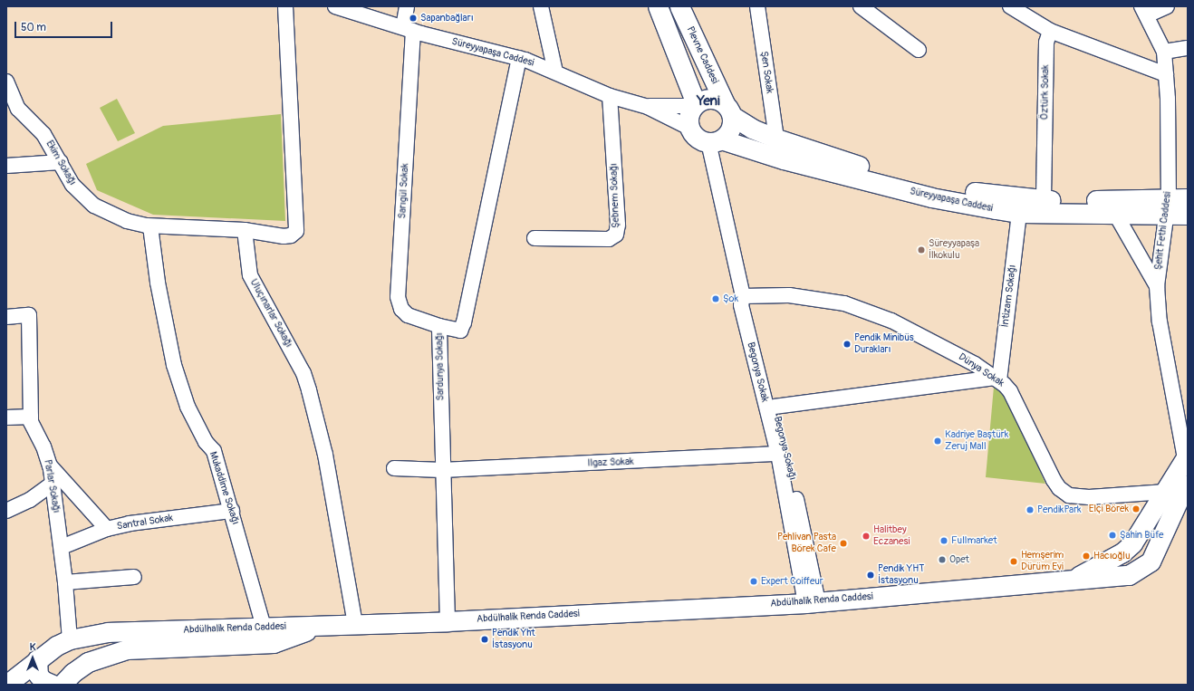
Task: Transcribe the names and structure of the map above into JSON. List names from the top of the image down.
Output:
{
  "streets": {
    "main road": ["Süreyyapaşa Caddesi", "Plevne Caddesi", "Abdülhalik Renda Caddesi"],
    "street": [
      "Şen Sokak",
      "Öztürk Sokak",
      "Ekim Sokağı",
      "Sarıgül Sokak",
      "Şebnem Sokağı",
      "Şehit Fethi Caddesi",
      "İntizam Sokağı",
      "Uluçınarlar Sokağı",
      "Sardunya Sokağı",
      "Dünya Sokak",
      "Begonya Sokak",
      "Begonya Sokağı",
      "Ilgaz Sokak",
      "Parlar Sokağı",
      "Mukaddime Sokağı",
      "Santral Sokak"
    ]
  },
  "crossings": [
    ["Süreyyapaşa Caddesi", "Plevne Caddesi"],
    ["Süreyyapaşa Caddesi", "Şen Sokak"],
    ["Süreyyapaşa Caddesi", "Öztürk Sokak"],
    ["Süreyyapaşa Caddesi", "Sarıgül Sokak"],
    ["Süreyyapaşa Caddesi", "Şebnem Sokağı"],
    ["Süreyyapaşa Caddesi", "Şehit Fethi Caddesi"],
    ["Süreyyapaşa Caddesi", "İntizam Sokağı"],
    ["Süreyyapaşa Caddesi", "Sardunya Sokağı"],
    ["Süreyyapaşa Caddesi", "Begonya Sokak"],
    ["Plevne Caddesi", "Begonya Sokak"],
    ["Ekim Sokağı", "Uluçınarlar Sokağı"],
    ["Ekim Sokağı", "Mukaddime Sokağı"],
    ["Sarıgül Sokak", "Sardunya Sokağı"],
    ["Şehit Fethi Caddesi", "Abdülhalik Renda Caddesi"],
    ["İntizam Sokağı", "Dünya Sokak"],
    ["Uluçınarlar Sokağı", "Abdülhalik Renda Caddesi"],
    ["Sardunya Sokağı", "Ilgaz Sokak"],
    ["Sardunya Sokağı", "Abdülhalik Renda Caddesi"],
    ["Dünya Sokak", "Begonya Sokak"],
    ["Dünya Sokak", "Begonya Sokağı"],
    ["Dünya Sokak", "Abdülhalik Renda Caddesi"],
    ["Begonya Sokak", "Begonya Sokağı"],
    ["Begonya Sokak", "Ilgaz Sokak"],
    ["Begonya Sokak", "Abdülhalik Renda Caddesi"],
    ["Begonya Sokağı", "Abdülhalik Renda Caddesi"],
    ["Parlar Sokağı", "Santral Sokak"],
    ["Parlar Sokağı", "Abdülhalik Renda Caddesi"],
    ["Mukaddime Sokağı", "Santral Sokak"],
    ["Mukaddime Sokağı", "Abdülhalik Renda Caddesi"]
  ],
  "districts": ["Yeni"],
  "places": [
    "Sapanbağları",
    "Süreyyapaşa İlkokulu",
    "Şok",
    "Pendik Minibüs Durakları",
    "Kadriye Baştürk Zeruj Mall",
    "Elçi Börek",
    "PendikPark",
    "Şahin Büfe",
    "Halitbey Eczanesi",
    "Fullmarket",
    "Pehlivan Pasta Börek Cafe",
    "Hacıoğlu",
    "Opet",
    "Hemşerim Dürüm Evi",
    "Pendik YHT İstasyonu",
    "Expert Coiffeur",
    "Pendik Yht İstasyonu"
  ],
  "scale_bar": "50 m",
  "north": "top"
}
